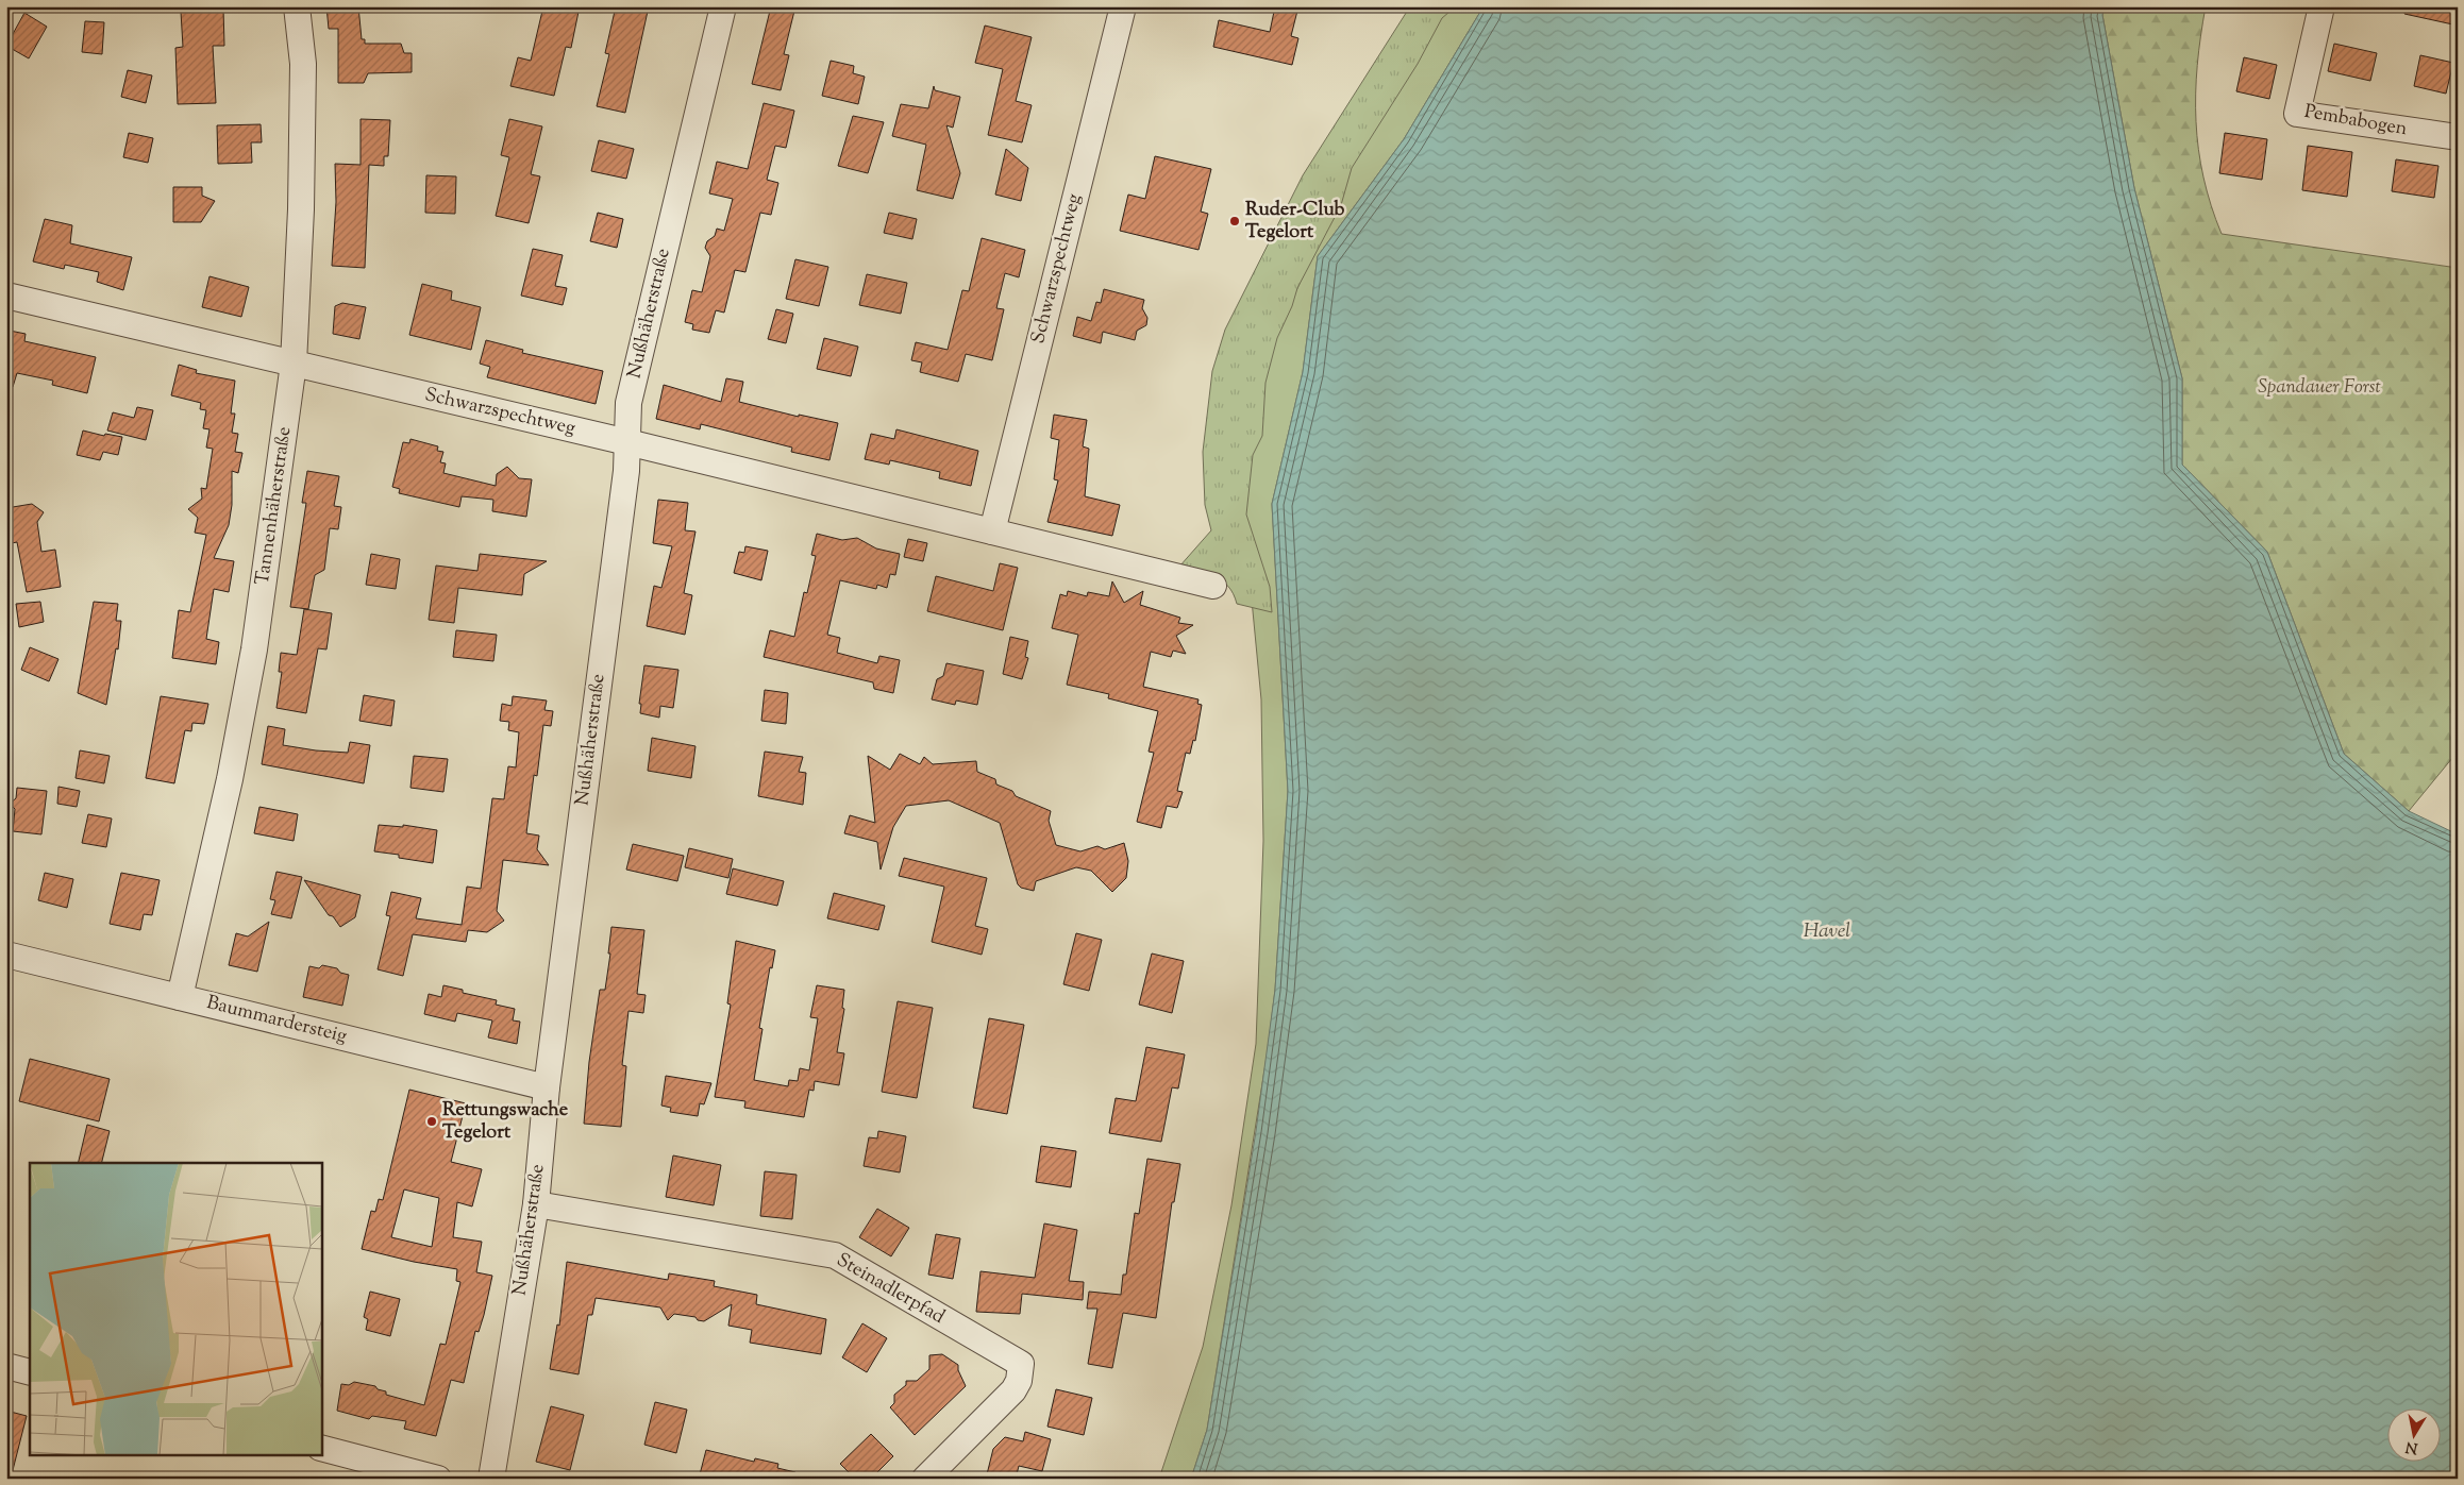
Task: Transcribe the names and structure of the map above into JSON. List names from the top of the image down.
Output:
{
  "streets": {
    "street": [
      "Pembabogen",
      "Schwarzspechtweg",
      "Nußhäherstraße",
      "Tannenhäherstraße",
      "Baummardersteig",
      "Steinadlerpfad"
    ]
  },
  "crossings": [
    ["Schwarzspechtweg", "Nußhäherstraße"],
    ["Schwarzspechtweg", "Tannenhäherstraße"],
    ["Nußhäherstraße", "Baummardersteig"],
    ["Nußhäherstraße", "Steinadlerpfad"],
    ["Tannenhäherstraße", "Baummardersteig"]
  ],
  "water": ["Havel"],
  "parks": ["Spandauer Forst"],
  "places": ["Ruder-Club Tegelort", "Rettungswache Tegelort"],
  "north": "bottom"
}
